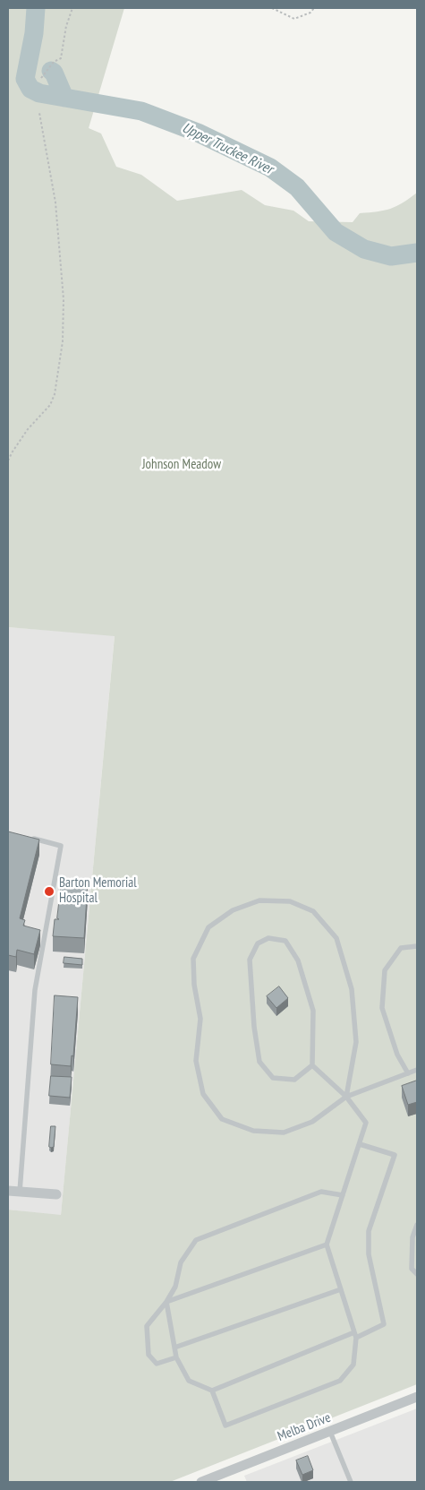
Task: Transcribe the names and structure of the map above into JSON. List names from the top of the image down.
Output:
{
  "streets": {
    "street": ["Melba Drive"]
  },
  "water": ["Upper Truckee River"],
  "parks": ["Johnson Meadow"],
  "places": ["Barton Memorial Hospital"]
}
